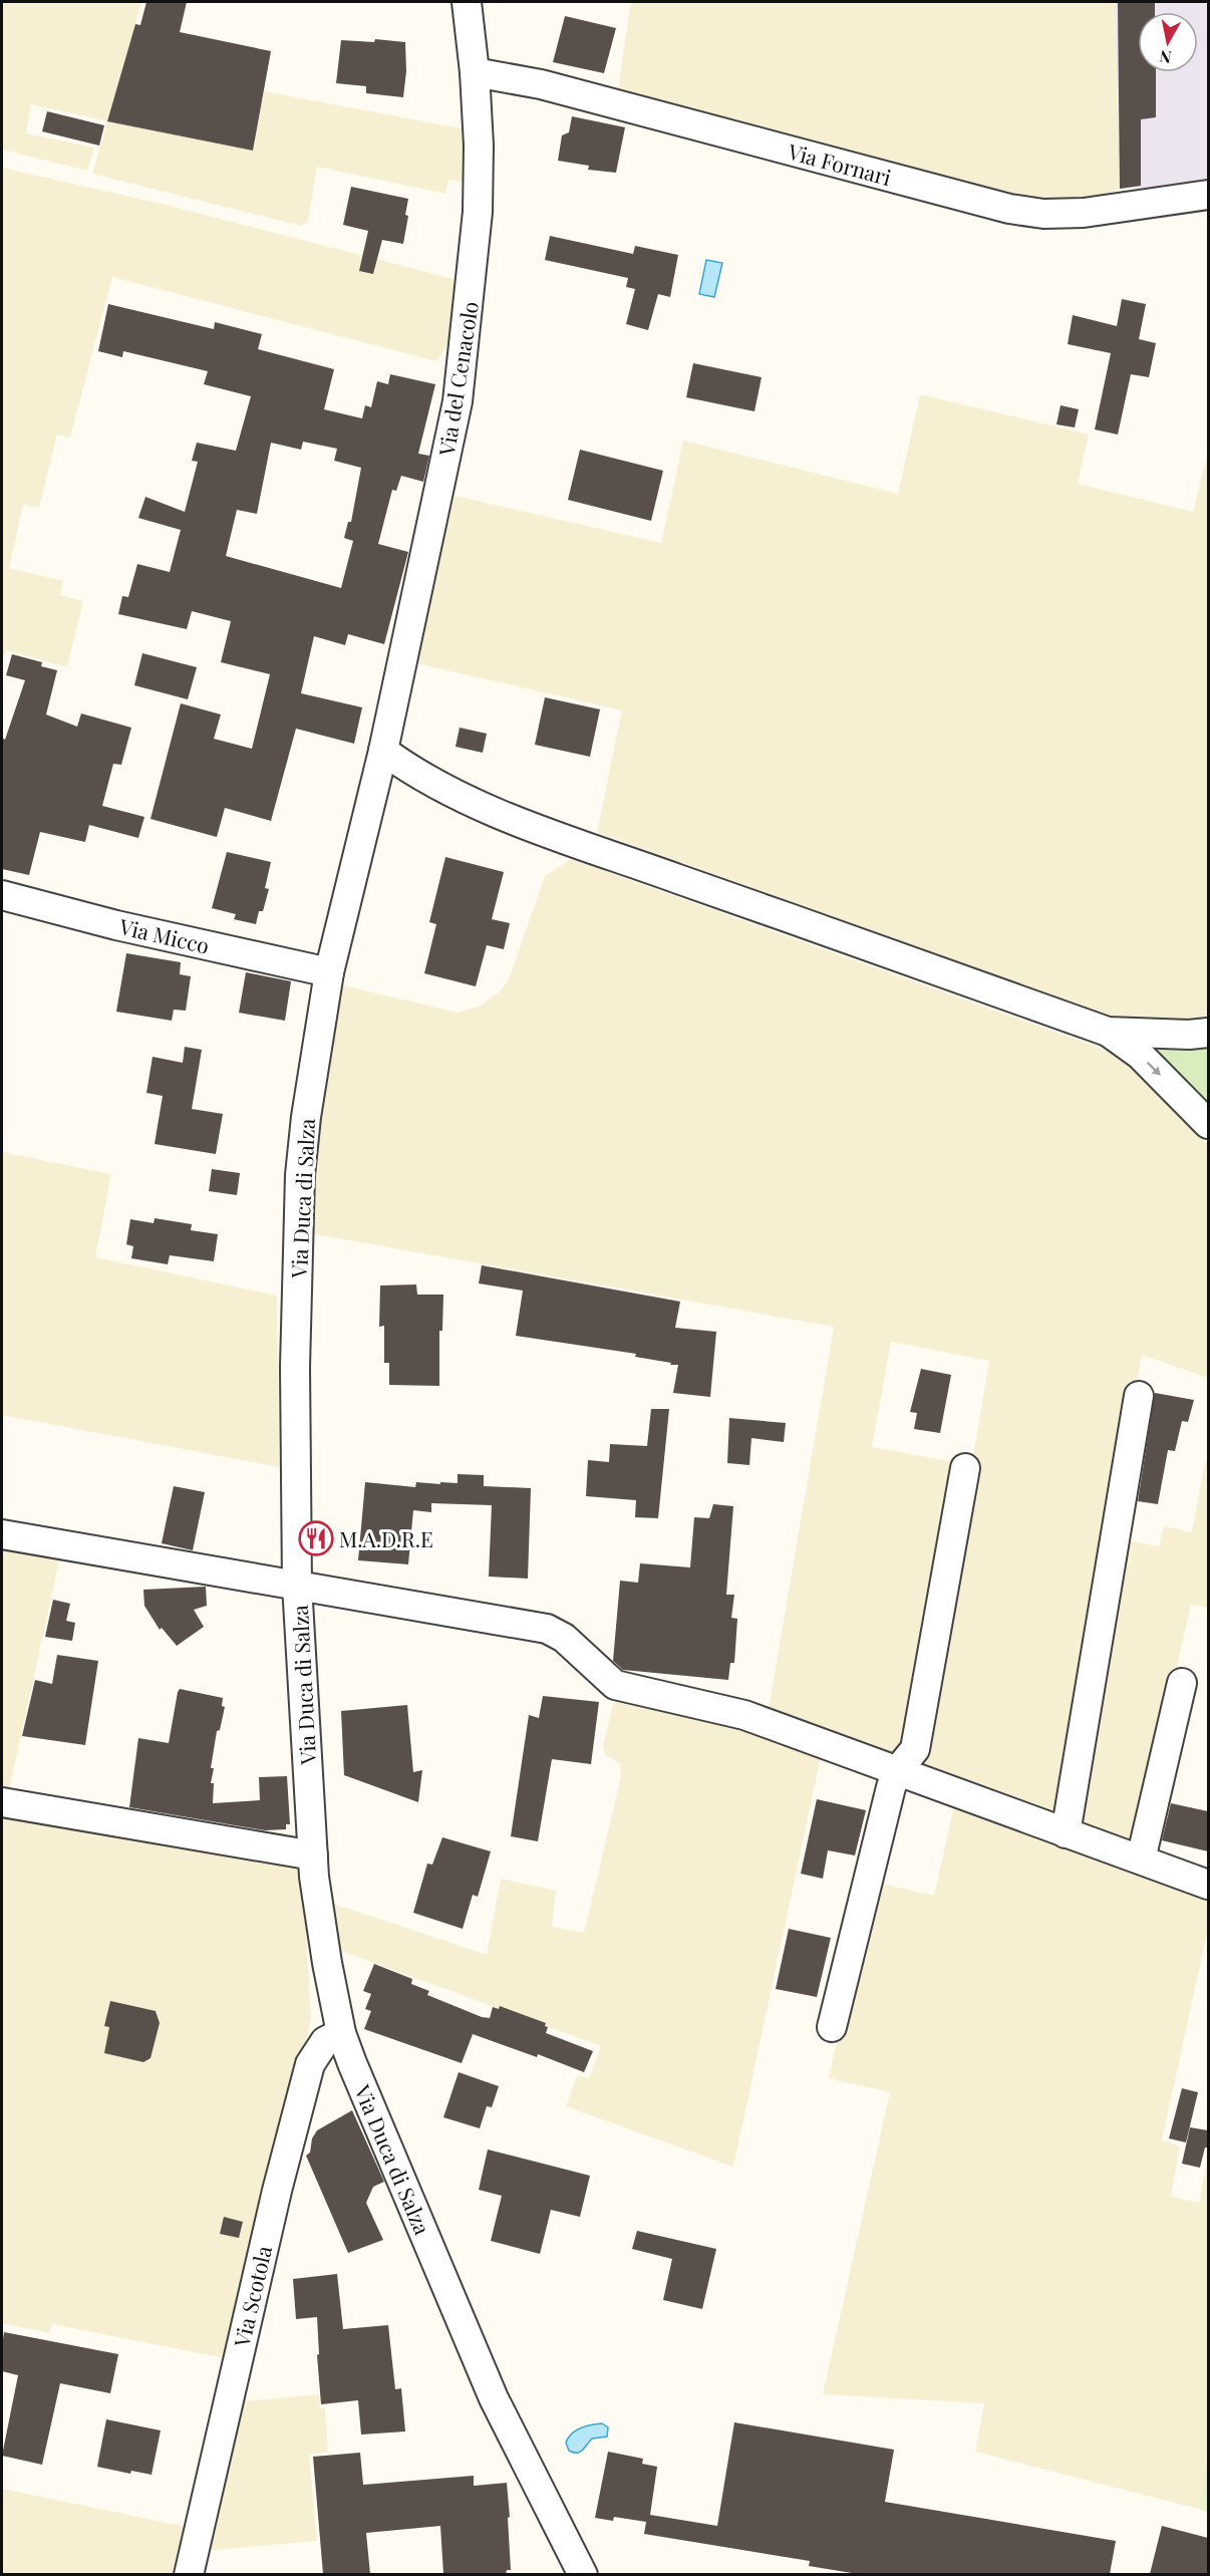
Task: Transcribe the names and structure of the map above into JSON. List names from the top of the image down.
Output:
{
  "streets": {
    "street": [
      "Via Fornari",
      "Via del Cenacolo",
      "Via Micco",
      "Via Duca di Salza",
      "Via Scotola"
    ]
  },
  "crossings": [
    ["Via Fornari", "Via del Cenacolo"],
    ["Via del Cenacolo", "Via Duca di Salza"],
    ["Via Micco", "Via Duca di Salza"],
    ["Via Duca di Salza", "Via Scotola"]
  ],
  "places": {
    "restaurant": ["M.A.D.R.E"]
  },
  "north": "bottom"
}
